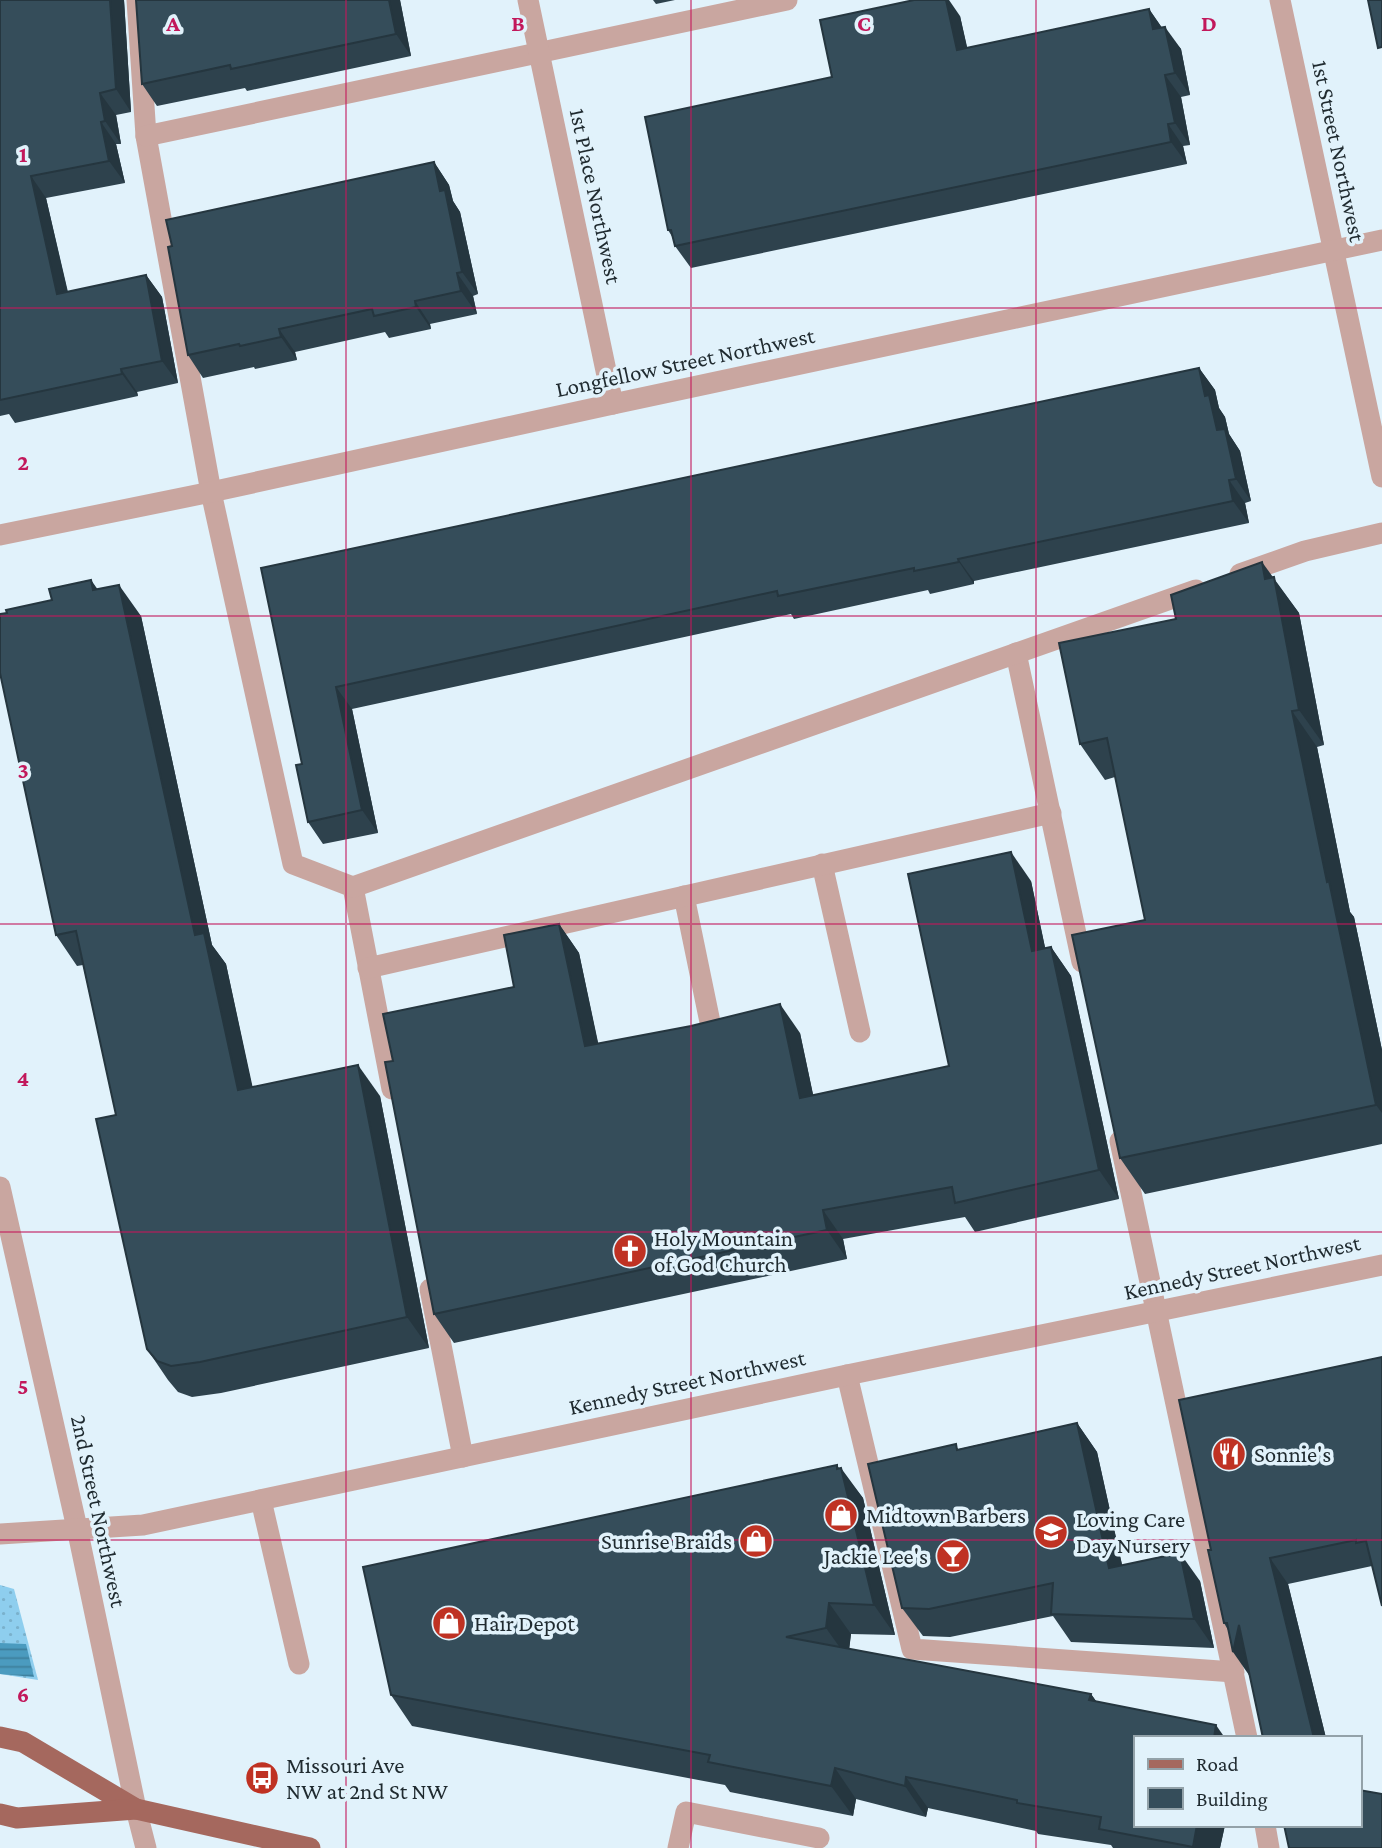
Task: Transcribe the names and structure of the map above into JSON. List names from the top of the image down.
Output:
{
  "streets": {
    "street": [
      "1st Street Northwest",
      "1st Place Northwest",
      "Longfellow Street Northwest",
      "Kennedy Street Northwest",
      "2nd Street Northwest"
    ]
  },
  "crossings": [
    ["1st Street Northwest", "Longfellow Street Northwest"],
    ["1st Place Northwest", "Longfellow Street Northwest"],
    ["Kennedy Street Northwest", "2nd Street Northwest"]
  ],
  "places": {
    "church": ["Holy Mountain of God Church"],
    "restaurant": ["Sonnie's"],
    "shop": ["Midtown Barbers", "Sunrise Braids", "Hair Depot"],
    "school or university": ["Loving Care Day Nursery"],
    "bar": ["Jackie Lee's"],
    "bus stop": ["Missouri Ave NW at 2nd St NW"]
  },
  "legend": ["Road", "Building"],
  "grid": {
    "columns": [
      "A",
      "B",
      "C",
      "D"
    ],
    "rows": [
      "1",
      "2",
      "3",
      "4",
      "5",
      "6"
    ]
  }
}
